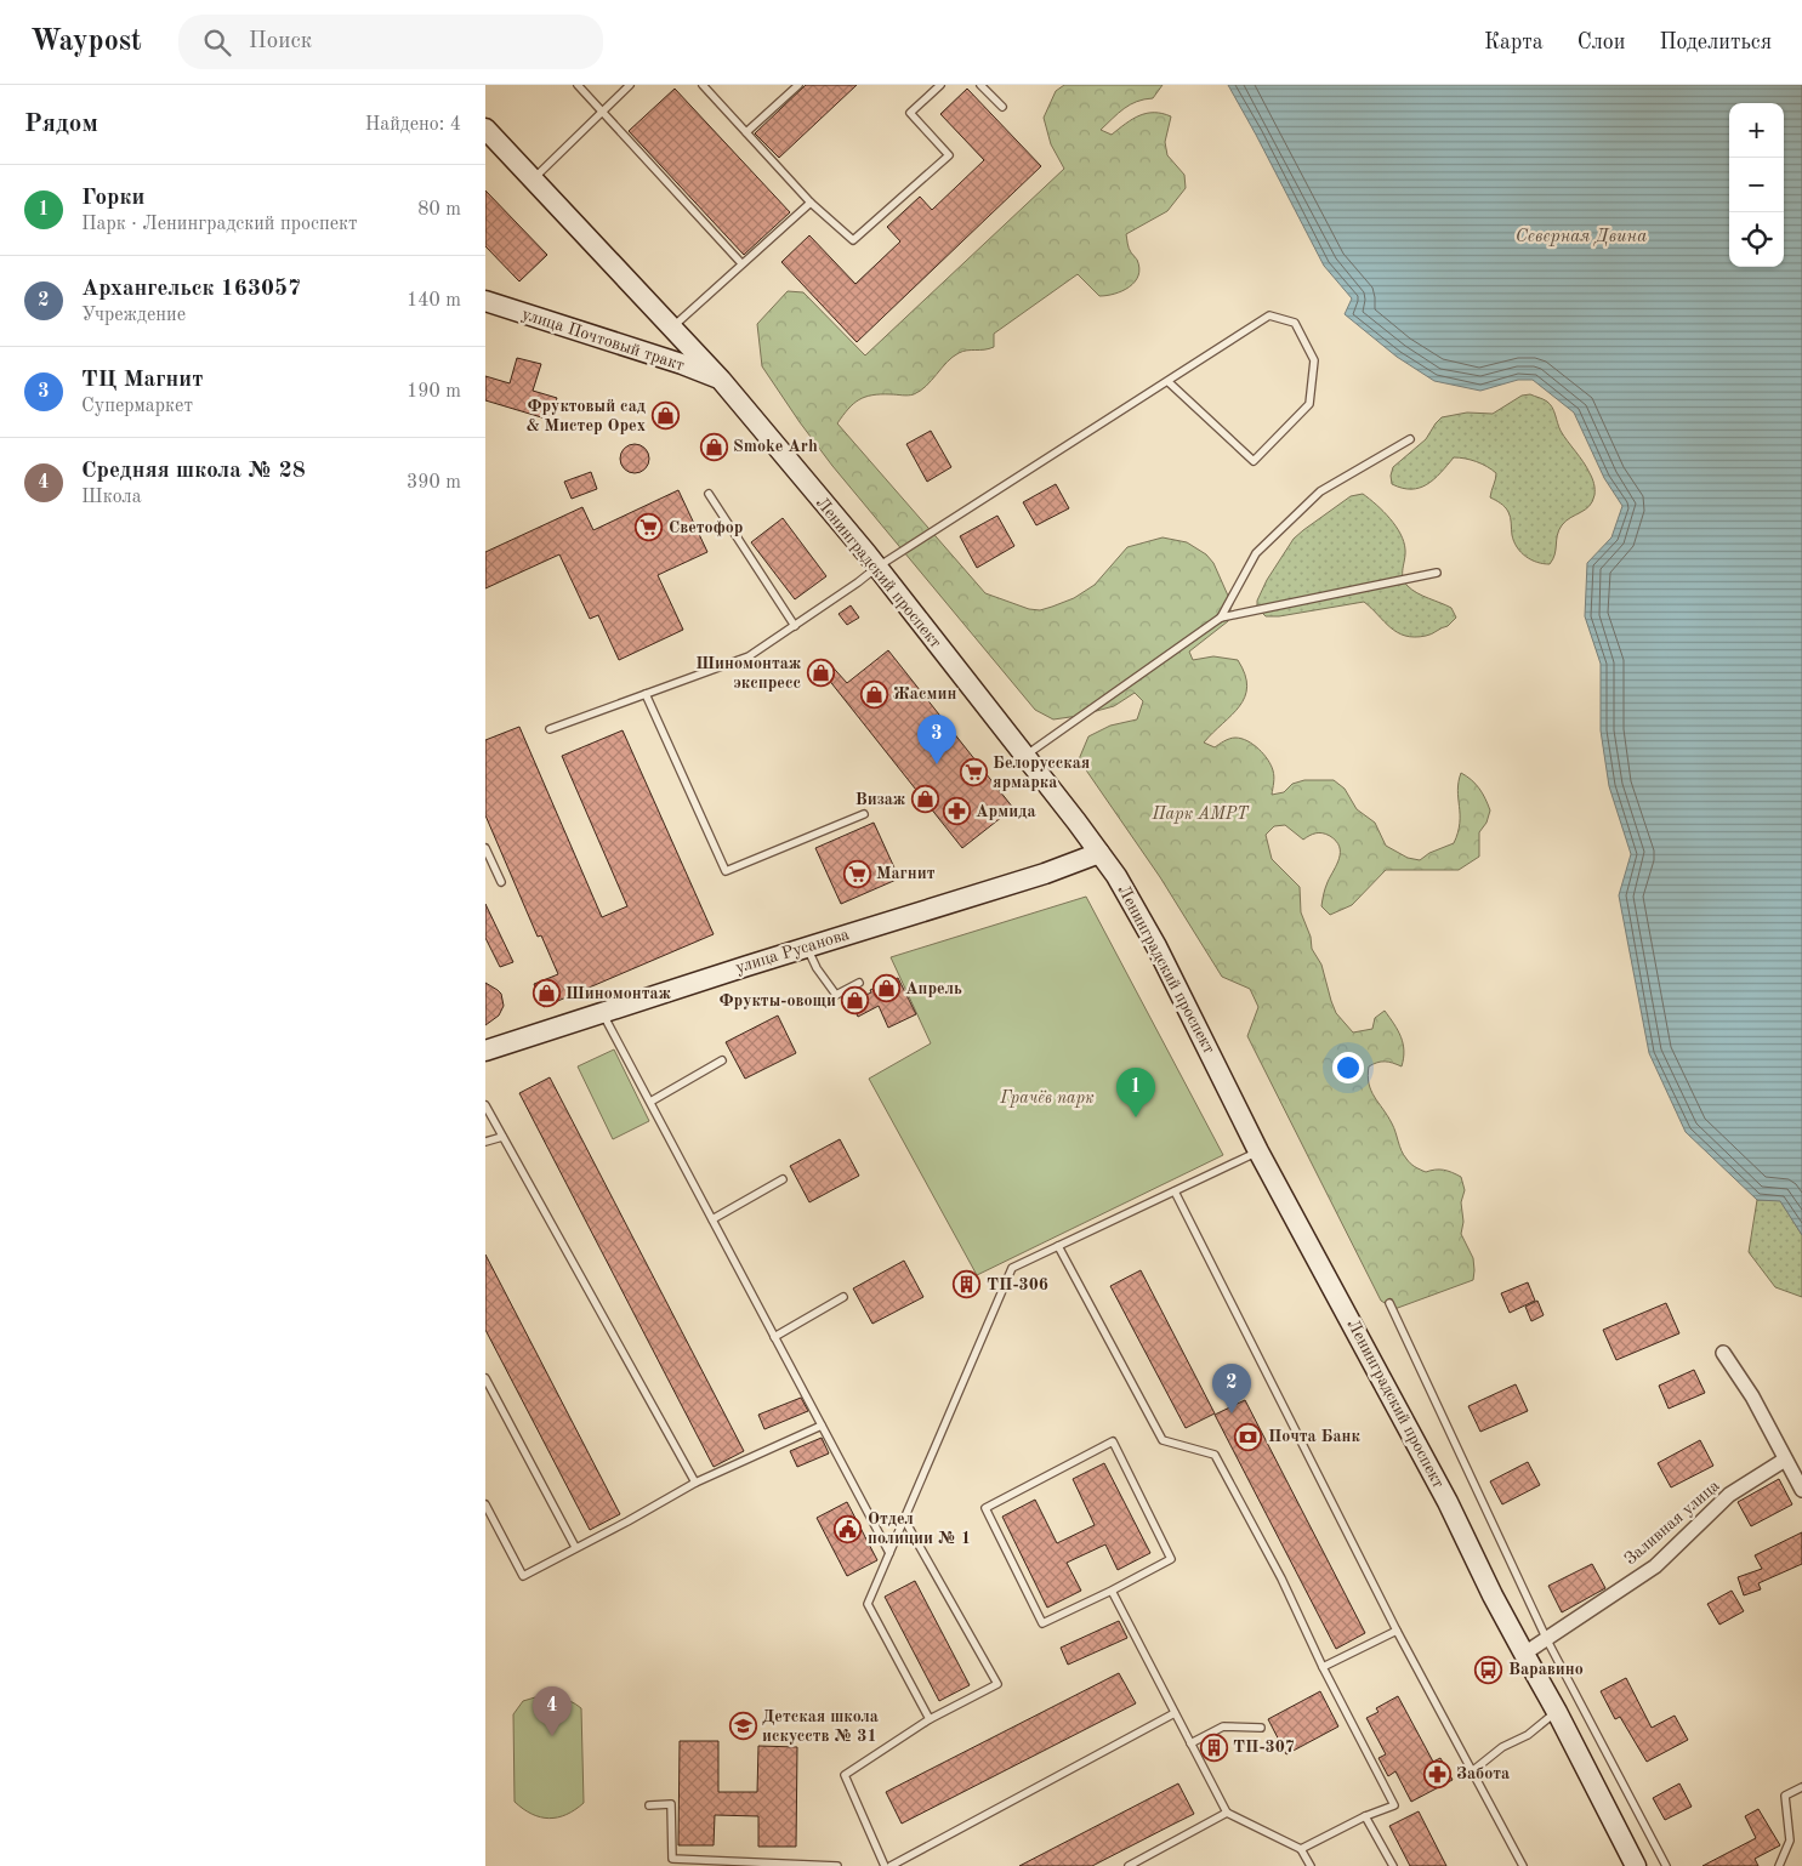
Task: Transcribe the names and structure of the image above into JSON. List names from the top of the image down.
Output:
{
  "streets": {
    "main road": ["улица Почтовый тракт", "Ленинградский проспект", "улица Русанова"],
    "street": ["Заливная улица"]
  },
  "crossings": [
    ["улица Почтовый тракт", "Ленинградский проспект"],
    ["Ленинградский проспект", "улица Русанова"],
    ["Ленинградский проспект", "Заливная улица"]
  ],
  "water": ["Северная Двина"],
  "parks": ["Парк АМРТ", "Грачёв парк"],
  "places": {
    "shop": [
      "Фруктовый сад & Мистер Орех",
      "Smoke Arh",
      "Шиномонтаж экспресс",
      "Жасмин",
      "Визаж",
      "Апрель",
      "Шиномонтаж",
      "Фрукты-овощи"
    ],
    "supermarket": ["Светофор", "Белорусская ярмарка", "Магнит"],
    "pharmacy": ["Армида", "Забота"],
    "building": ["ТП-306", "ТП-307"],
    "bank": ["Почта Банк"],
    "public building": ["Отдел полиции № 1"],
    "bus stop": ["Варавино"],
    "school or university": ["Детская школа искусств № 31"]
  },
  "page": {
    "header": "Waypost",
    "search": "Поиск",
    "nav": ["Карта", "Слои", "Поделиться"],
    "heading": ["Рядом", "Найдено: 4"],
    "map_buttons": ["+", "−"],
    "list": [
      {
        "mark": "1",
        "name": "Горки",
        "note": "Парк · Ленинградский проспект",
        "value": "80 m"
      },
      {
        "mark": "2",
        "name": "Архангельск 163057",
        "note": "Учреждение",
        "value": "140 m"
      },
      {
        "mark": "3",
        "name": "ТЦ Магнит",
        "note": "Супермаркет",
        "value": "190 m"
      },
      {
        "mark": "4",
        "name": "Средняя школа № 28",
        "note": "Школа",
        "value": "390 m"
      }
    ],
    "pins": [
      "3",
      "1",
      "2",
      "4"
    ]
  }
}
